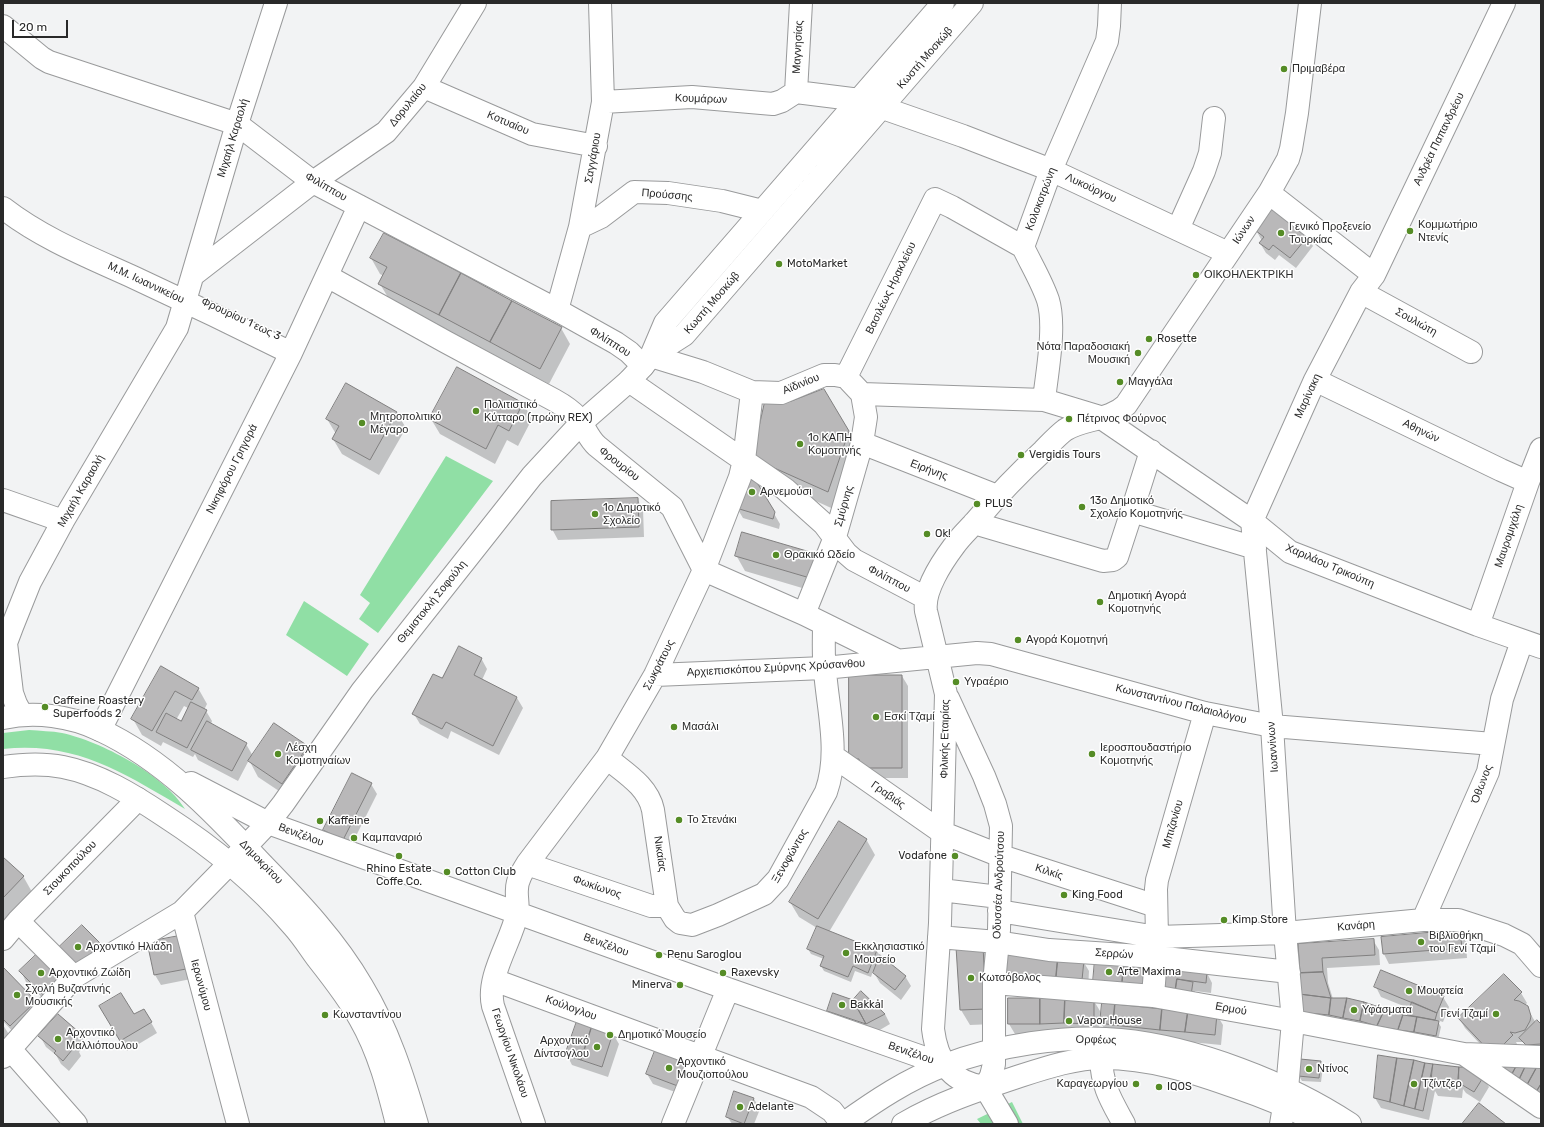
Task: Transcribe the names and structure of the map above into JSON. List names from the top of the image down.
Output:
{
  "streets": {
    "street": [
      "Μαγνησίας",
      "Κωστή Μοσκώβ",
      "Κουμάρων",
      "Δορυλαίου",
      "Κοτυαίου",
      "Μιχαήλ Καραολή",
      "Ανδρέα Παπανδρέου",
      "Σαγγάριου",
      "Φιλίππου",
      "Λυκούργου",
      "Προύσσης",
      "Κολοκοτρώνη",
      "Ιώνων",
      "Μ.Μ. Ιωαννικείου",
      "Βασιλέως Ηρακλείου",
      "Σουλιώτη",
      "Αϊδινίου",
      "Μαρίνακη",
      "Αθηνών",
      "Φρουρίου",
      "Νικηφόρου Γρηγορά",
      "Ειρήνης",
      "Σμύρνης",
      "Μαυρομιχάλη",
      "Χαριλάου Τρικούπη",
      "Θεμιστοκλή Σοφούλη",
      "Σωκράτους",
      "Αρχιεπισκόπου Σμύρνης Χρύσανθου",
      "Κωνσταντίνου Παλαιολόγου",
      "Φιλικής Εταιρίας",
      "Ιωαννίνων",
      "Όθωνος",
      "Γραβιάς",
      "Μπιζανίου",
      "Βενιζέλου",
      "Νικαίας",
      "Ξενοφώντος",
      "Δημοκρίτου",
      "Στουκοπούλου",
      "Κιλκίς",
      "Οδυσσέα Ανδρούτσου",
      "Φωκίωνος",
      "Κανάρη",
      "Σερρών",
      "Ιερωνύμου",
      "Κούλογλου",
      "Ερμού",
      "Ορφέως",
      "Γεωργίου Νικολάου"
    ]
  },
  "crossings": [
    ["Μαγνησίας", "Κουμάρων"],
    ["Μαγνησίας", "Λυκούργου"],
    ["Κωστή Μοσκώβ", "Φιλίππου"],
    ["Κωστή Μοσκώβ", "Λυκούργου"],
    ["Κωστή Μοσκώβ", "Προύσσης"],
    ["Κωστή Μοσκώβ", "Αϊδινίου"],
    ["Κωστή Μοσκώβ", "Θεμιστοκλή Σοφούλη"],
    ["Κουμάρων", "Σαγγάριου"],
    ["Κουμάρων", "Λυκούργου"],
    ["Δορυλαίου", "Κοτυαίου"],
    ["Δορυλαίου", "Φιλίππου"],
    ["Κοτυαίου", "Σαγγάριου"],
    ["Μιχαήλ Καραολή", "Φιλίππου"],
    ["Μιχαήλ Καραολή", "Μ.Μ. Ιωαννικείου"],
    ["Μιχαήλ Καραολή", "Δημοκρίτου"],
    ["Ανδρέα Παπανδρέου", "Μαρίνακη"],
    ["Σαγγάριου", "Φιλίππου"],
    ["Σαγγάριου", "Προύσσης"],
    ["Φιλίππου", "Αϊδινίου"],
    ["Φιλίππου", "Νικηφόρου Γρηγορά"],
    ["Φιλίππου", "Σμύρνης"],
    ["Φιλίππου", "Θεμιστοκλή Σοφούλη"],
    ["Φιλίππου", "Σωκράτους"],
    ["Φιλίππου", "Φιλικής Εταιρίας"],
    ["Λυκούργου", "Κολοκοτρώνη"],
    ["Λυκούργου", "Ιώνων"],
    ["Κολοκοτρώνη", "Βασιλέως Ηρακλείου"],
    ["Ιώνων", "Χαριλάου Τρικούπη"],
    ["Ιώνων", "Φιλικής Εταιρίας"],
    ["Μ.Μ. Ιωαννικείου", "Νικηφόρου Γρηγορά"],
    ["Βασιλέως Ηρακλείου", "Αϊδινίου"],
    ["Σουλιώτη", "Μαρίνακη"],
    ["Αϊδινίου", "Θεμιστοκλή Σοφούλη"],
    ["Αϊδινίου", "Σωκράτους"],
    ["Μαρίνακη", "Αθηνών"],
    ["Μαρίνακη", "Χαριλάου Τρικούπη"],
    ["Μαρίνακη", "Ιωαννίνων"],
    ["Αθηνών", "Μαυρομιχάλη"],
    ["Φρουρίου", "Νικηφόρου Γρηγορά"],
    ["Φρουρίου", "Θεμιστοκλή Σοφούλη"],
    ["Φρουρίου", "Σωκράτους"],
    ["Νικηφόρου Γρηγορά", "Δημοκρίτου"],
    ["Ειρήνης", "Σμύρνης"],
    ["Ειρήνης", "Φιλικής Εταιρίας"],
    ["Μαυρομιχάλη", "Χαριλάου Τρικούπη"],
    ["Χαριλάου Τρικούπη", "Φιλικής Εταιρίας"],
    ["Χαριλάου Τρικούπη", "Ιωαννίνων"],
    ["Χαριλάου Τρικούπη", "Όθωνος"],
    ["Θεμιστοκλή Σοφούλη", "Βενιζέλου"],
    ["Θεμιστοκλή Σοφούλη", "Δημοκρίτου"],
    ["Σωκράτους", "Αρχιεπισκόπου Σμύρνης Χρύσανθου"],
    ["Σωκράτους", "Βενιζέλου"],
    ["Σωκράτους", "Νικαίας"],
    ["Σωκράτους", "Φωκίωνος"],
    ["Σωκράτους", "Γεωργίου Νικολάου"],
    ["Αρχιεπισκόπου Σμύρνης Χρύσανθου", "Κωνσταντίνου Παλαιολόγου"],
    ["Κωνσταντίνου Παλαιολόγου", "Φιλικής Εταιρίας"],
    ["Κωνσταντίνου Παλαιολόγου", "Ιωαννίνων"],
    ["Κωνσταντίνου Παλαιολόγου", "Όθωνος"],
    ["Κωνσταντίνου Παλαιολόγου", "Μπιζανίου"],
    ["Φιλικής Εταιρίας", "Γραβιάς"],
    ["Φιλικής Εταιρίας", "Βενιζέλου"],
    ["Φιλικής Εταιρίας", "Κιλκίς"],
    ["Φιλικής Εταιρίας", "Οδυσσέα Ανδρούτσου"],
    ["Φιλικής Εταιρίας", "Σερρών"],
    ["Φιλικής Εταιρίας", "Ορφέως"],
    ["Ιωαννίνων", "Κανάρη"],
    ["Ιωαννίνων", "Σερρών"],
    ["Ιωαννίνων", "Ερμού"],
    ["Ιωαννίνων", "Ορφέως"],
    ["Όθωνος", "Κανάρη"],
    ["Γραβιάς", "Ξενοφώντος"],
    ["Γραβιάς", "Κιλκίς"],
    ["Μπιζανίου", "Κιλκίς"],
    ["Μπιζανίου", "Κανάρη"],
    ["Μπιζανίου", "Σερρών"],
    ["Μπιζανίου", "Ερμού"],
    ["Βενιζέλου", "Δημοκρίτου"],
    ["Βενιζέλου", "Ορφέως"],
    ["Βενιζέλου", "Γεωργίου Νικολάου"],
    ["Νικαίας", "Ξενοφώντος"],
    ["Νικαίας", "Φωκίωνος"],
    ["Δημοκρίτου", "Στουκοπούλου"],
    ["Κιλκίς", "Οδυσσέα Ανδρούτσου"],
    ["Οδυσσέα Ανδρούτσου", "Σερρών"],
    ["Οδυσσέα Ανδρούτσου", "Ερμού"],
    ["Οδυσσέα Ανδρούτσου", "Ορφέως"],
    ["Κανάρη", "Σερρών"],
    ["Κούλογλου", "Ορφέως"],
    ["Κούλογλου", "Γεωργίου Νικολάου"]
  ],
  "places": [
    "Πριμαβέρα",
    "Κομμωτήριο Ντενίς",
    "Γενικό Προξενείο Τουρκίας",
    "MotoMarket",
    "ΟΙΚΟΗΛΕΚΤΡΙΚΗ",
    "Rosette",
    "Νότα Παραδοσιακή Μουσική",
    "Μαγγάλα",
    "Πολιτιστικό Κύτταρο (πρώην REX)",
    "Πέτρινος Φούρνος",
    "Μητροπολιτικό Μέγαρο",
    "1ο ΚΑΠΗ Κομοτηνής",
    "Vergidis Tours",
    "Αρνεμούσι",
    "PLUS",
    "13ο Δημοτικό Σχολείο Κομοτηνής",
    "1ο Δημοτικό Σχολείο",
    "Ok!",
    "Θρακικό Ωδείο",
    "Δημοτική Αγορά Κομοτηνής",
    "Αγορά Κομοτηνή",
    "Υγραέριο",
    "Caffeine Roastery Superfoods 2",
    "Εσκί Τζαμί",
    "Μασάλι",
    "Λέσχη Κομοτηναίων",
    "Ιεροσπουδαστήριο Κομοτηνής",
    "Το Στενάκι",
    "Kaffeine",
    "Καμπαναριό",
    "Rhino Estate Coffe Co.",
    "Vodafone",
    "Cotton Club",
    "King Food",
    "Kimp Store",
    "Βιβλιοθήκη του Γενί Τζαμί",
    "Αρχοντικό Ηλιάδη",
    "Εκκλησιαστικό Μουσείο",
    "Penu Saroglou",
    "Arte Maxima",
    "Αρχοντικό Ζωίδη",
    "Raxevsky",
    "Κωτσόβολος",
    "Minerva",
    "Μουφτεία",
    "Σχολή Βυζαντινής Μουσικής",
    "Bakkål",
    "Υφάσματα",
    "Γενί Τζαμί",
    "Κωνσταντίνου",
    "Vapor House",
    "Δημοτικό Μουσείο",
    "Αρχοντικό Μαλλιόπουλου",
    "Αρχοντικό Δίντσογλου",
    "Αρχοντικό Μουζιοπούλου",
    "Ντίνος",
    "Καραγεωργίου",
    "Τζίντζερ",
    "IQOS",
    "Adelante"
  ],
  "scale_bar": "20 m"
}
